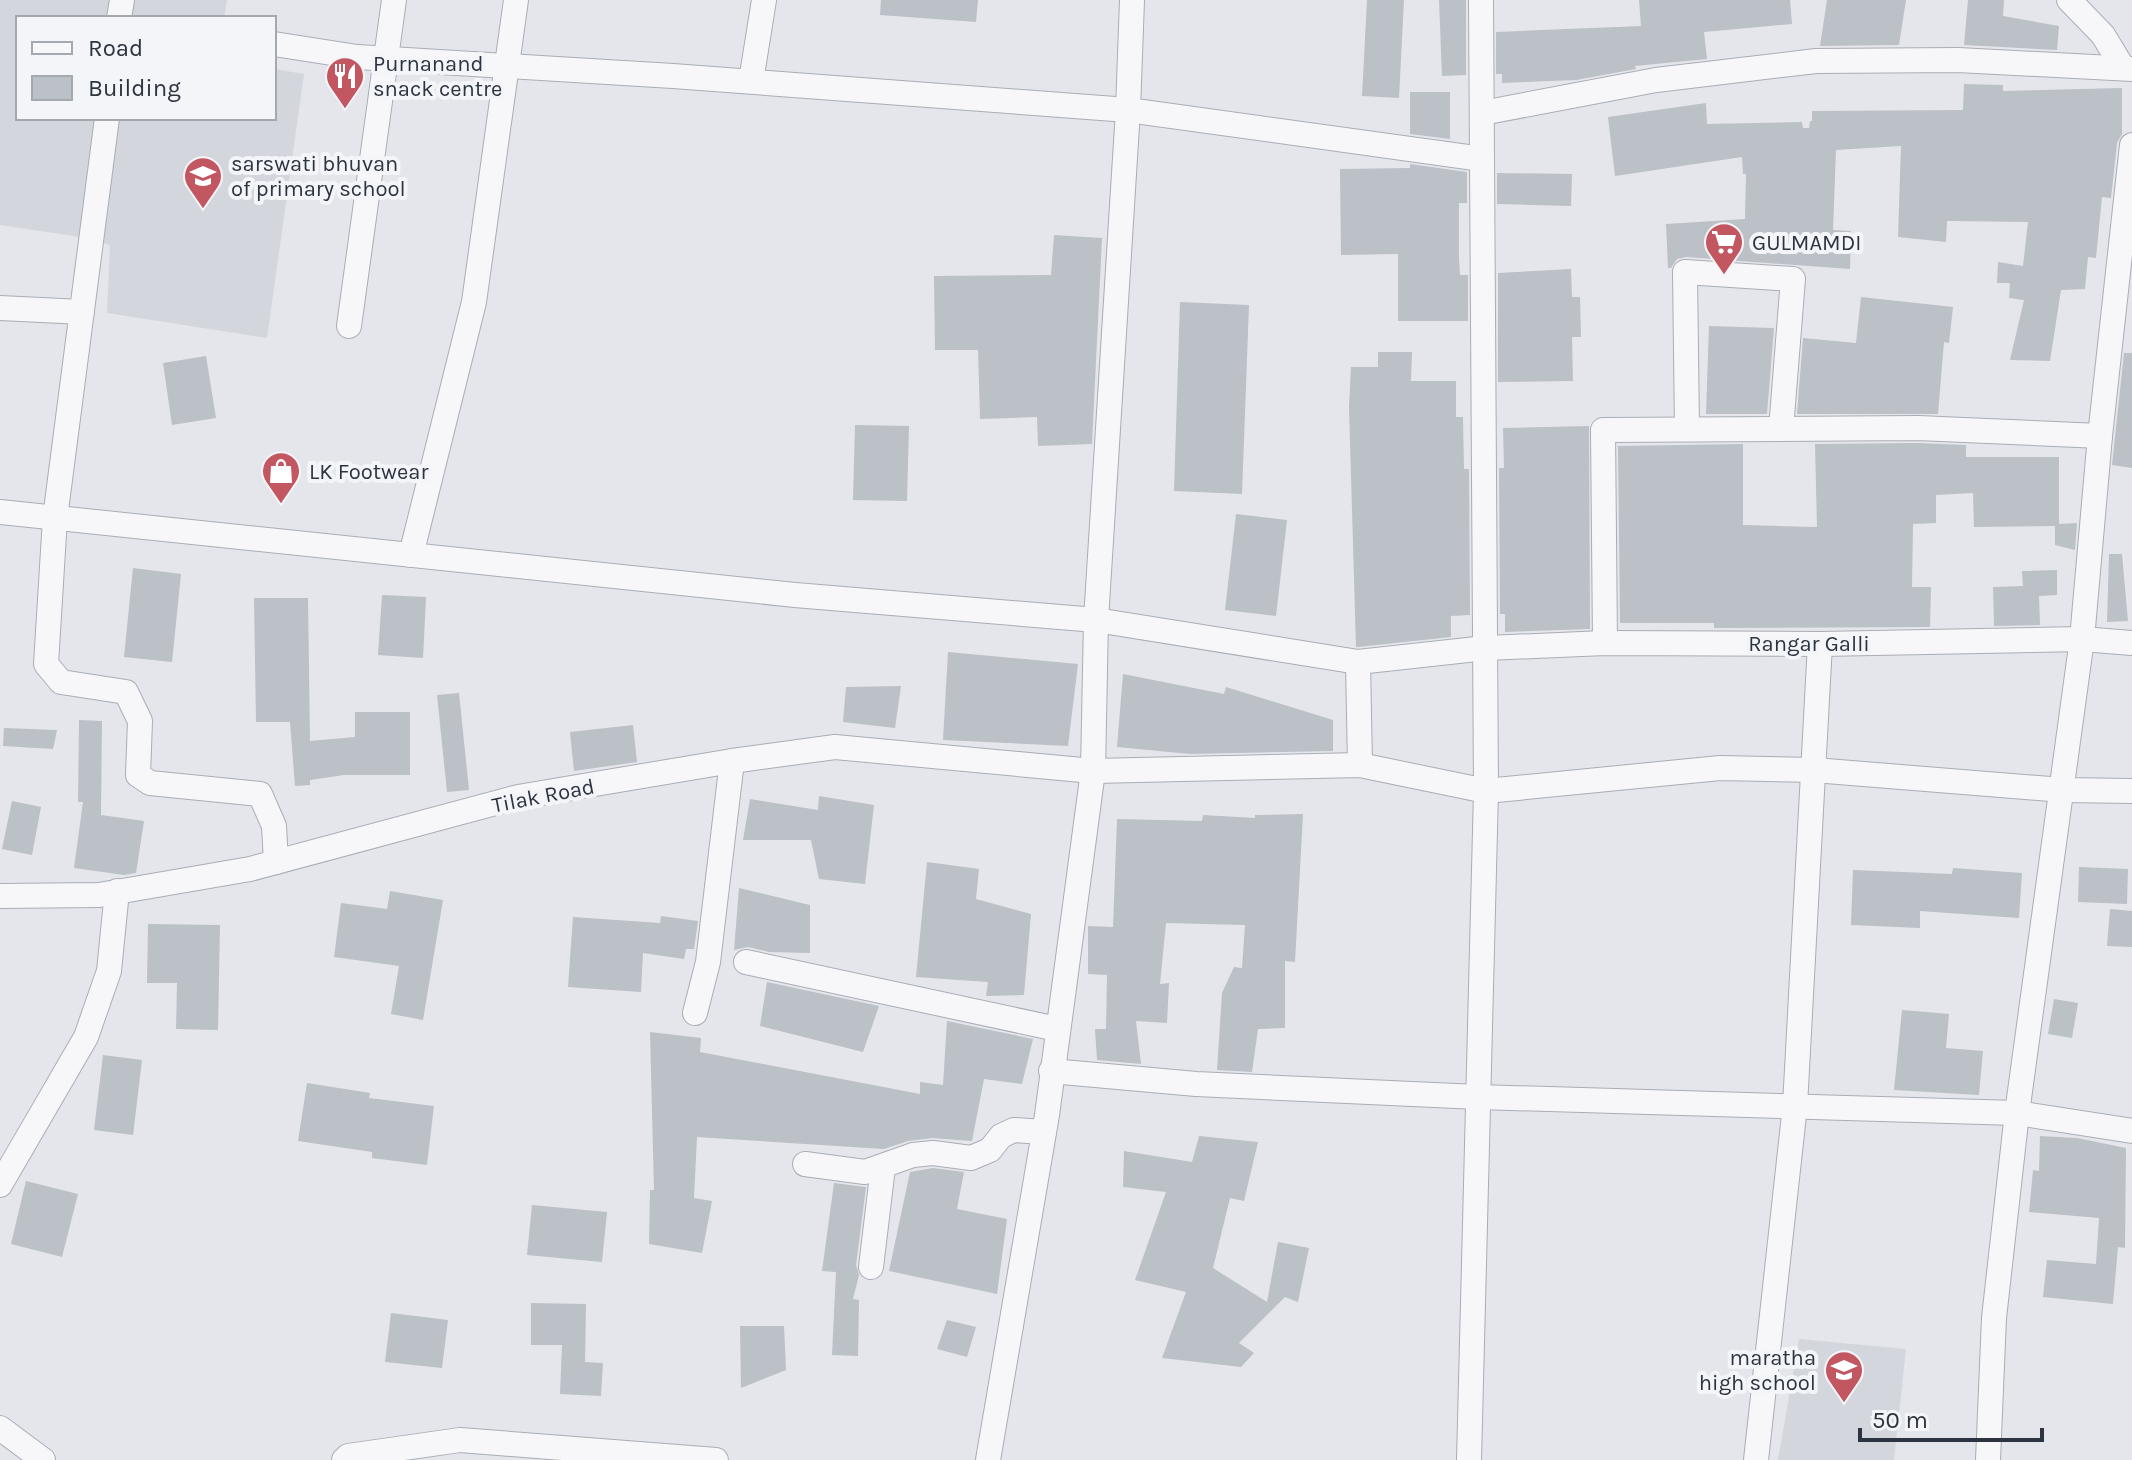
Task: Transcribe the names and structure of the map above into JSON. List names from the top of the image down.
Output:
{
  "streets": {
    "street": ["Rangar Galli", "Tilak Road"]
  },
  "places": {
    "restaurant": ["Purnanand snack centre"],
    "school or university": ["sarswati bhuvan of primary school", "maratha high school"],
    "supermarket": ["GULMAMDI"],
    "shop": ["LK Footwear"]
  },
  "legend": ["Road", "Building"],
  "scale_bar": "50 m"
}
